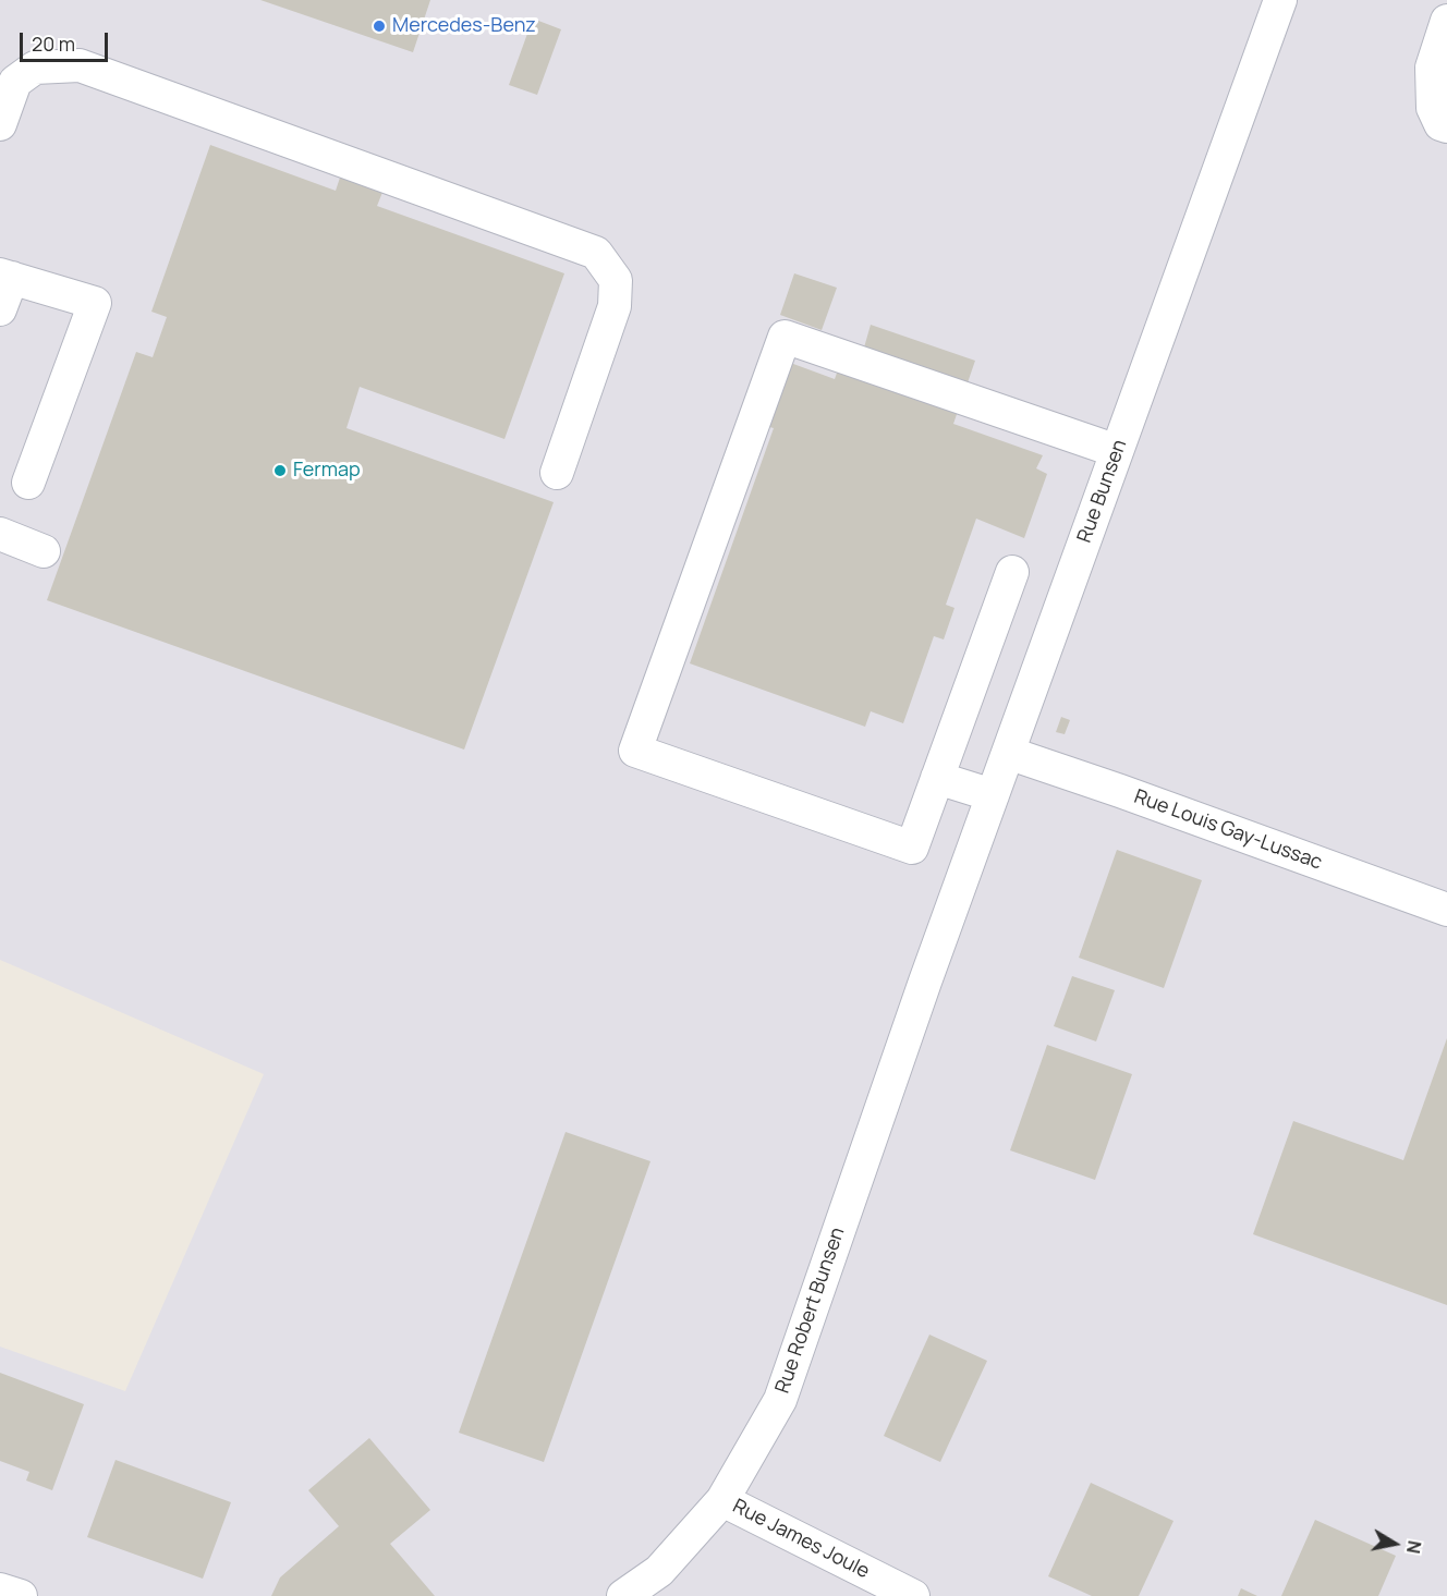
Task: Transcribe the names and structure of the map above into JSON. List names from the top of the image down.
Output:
{
  "streets": {
    "street": [
      "Rue Bunsen",
      "Rue Louis Gay-Lussac",
      "Rue Robert Bunsen",
      "Rue James Joule"
    ]
  },
  "crossings": [
    ["Rue Bunsen", "Rue Louis Gay-Lussac"],
    ["Rue Bunsen", "Rue Robert Bunsen"],
    ["Rue Robert Bunsen", "Rue James Joule"]
  ],
  "places": ["Mercedes-Benz", "Fermap"],
  "scale_bar": "20 m",
  "north": "right"
}
